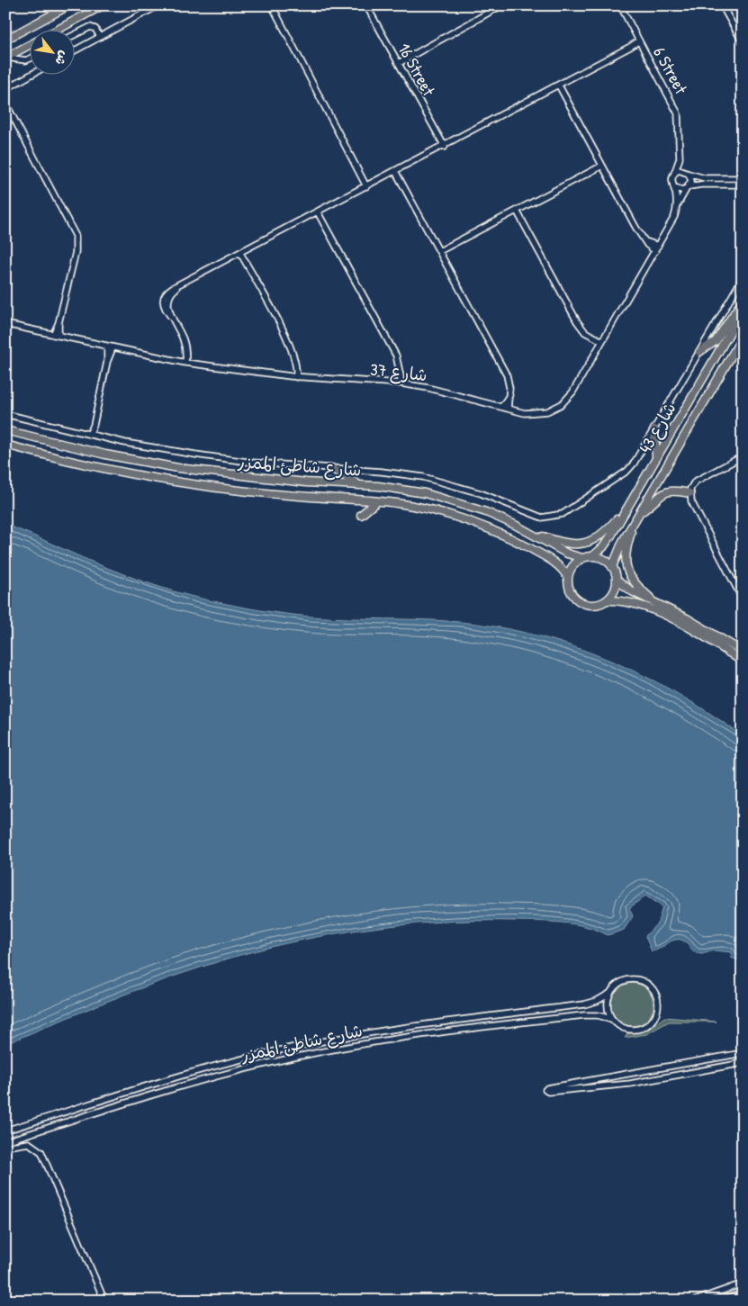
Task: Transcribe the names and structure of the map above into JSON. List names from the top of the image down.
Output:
{
  "streets": {
    "main road": ["شارع 43", "شارع شاطئ الممزر"],
    "street": ["16 Street", "6 Street", "شارع 37"]
  },
  "crossings": [
    ["شارع 43", "شارع شاطئ الممزر"]
  ],
  "north": "bottom right"
}
